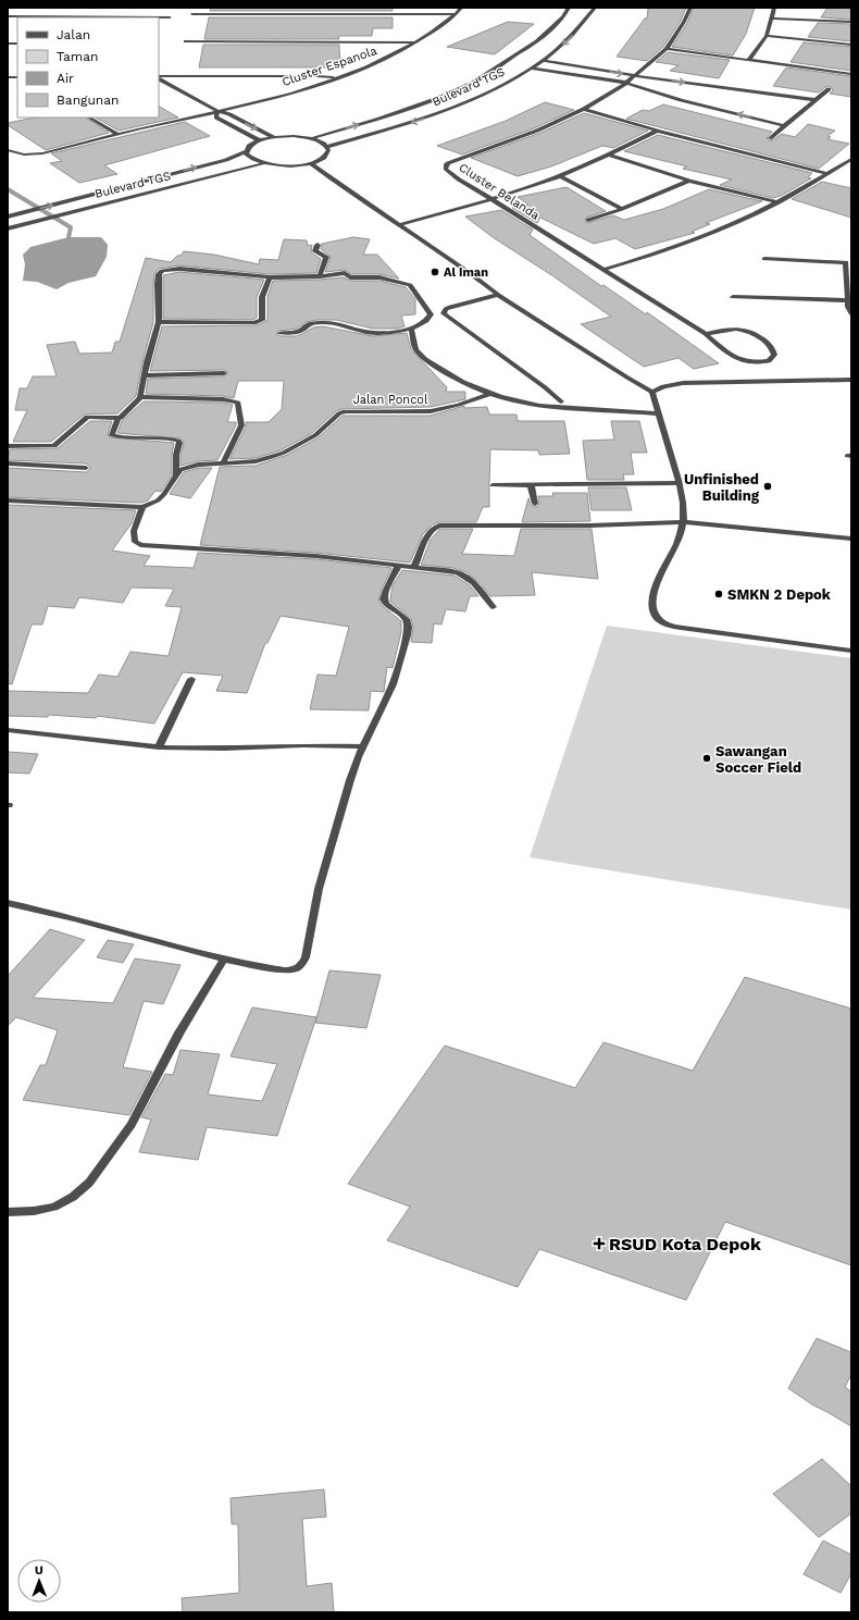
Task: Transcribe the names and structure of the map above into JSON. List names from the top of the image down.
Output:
{
  "streets": {
    "street": [
      "Cluster Espanola",
      "Bulevard TGS",
      "Cluster Belanda",
      "Jalan Poncol"
    ]
  },
  "places": {
    "other": [
      "Al Iman",
      "Unfinished Building",
      "SMKN 2 Depok",
      "Sawangan Soccer Field"
    ],
    "health": ["RSUD Kota Depok"]
  },
  "legend": [
    "Jalan",
    "Taman",
    "Air",
    "Bangunan"
  ],
  "north": "top"
}
